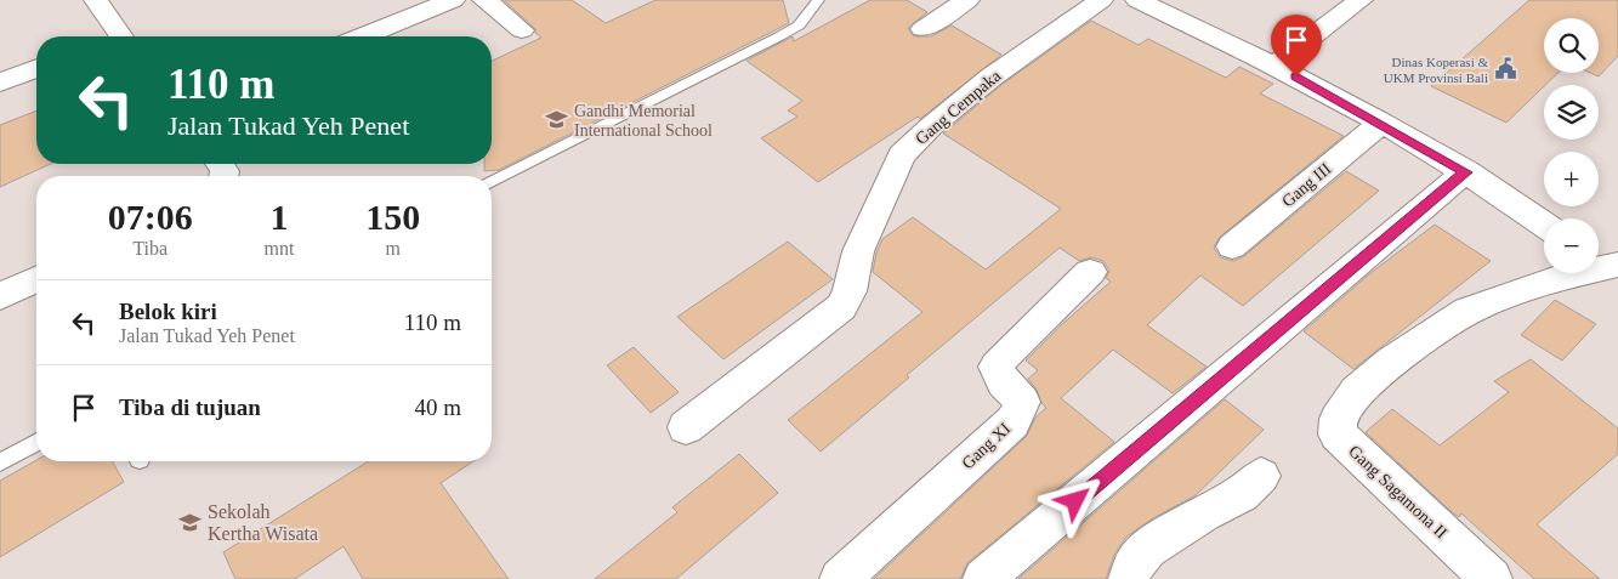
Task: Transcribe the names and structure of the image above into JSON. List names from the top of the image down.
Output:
{
  "streets": {
    "street": [
      "Gang Cempaka",
      "Gang III",
      "Gang XI",
      "Gang Sagamona II"
    ]
  },
  "places": {
    "public building": ["Dinas Koperasi & UKM Provinsi Bali"],
    "school or university": ["Gandhi Memorial International School", "Sekolah Kertha Wisata"]
  },
  "page": {
    "map_buttons": ["+", "−"],
    "turn": ["110 m", "Jalan Tukad Yeh Penet"],
    "eta": [
      "07:06",
      "Tiba",
      "1",
      "mnt",
      "150",
      "m"
    ],
    "list": [
      {
        "name": "Belok kiri",
        "note": "Jalan Tukad Yeh Penet",
        "value": "110 m"
      },
      {
        "name": "Tiba di tujuan",
        "value": "40 m"
      }
    ]
  }
}
